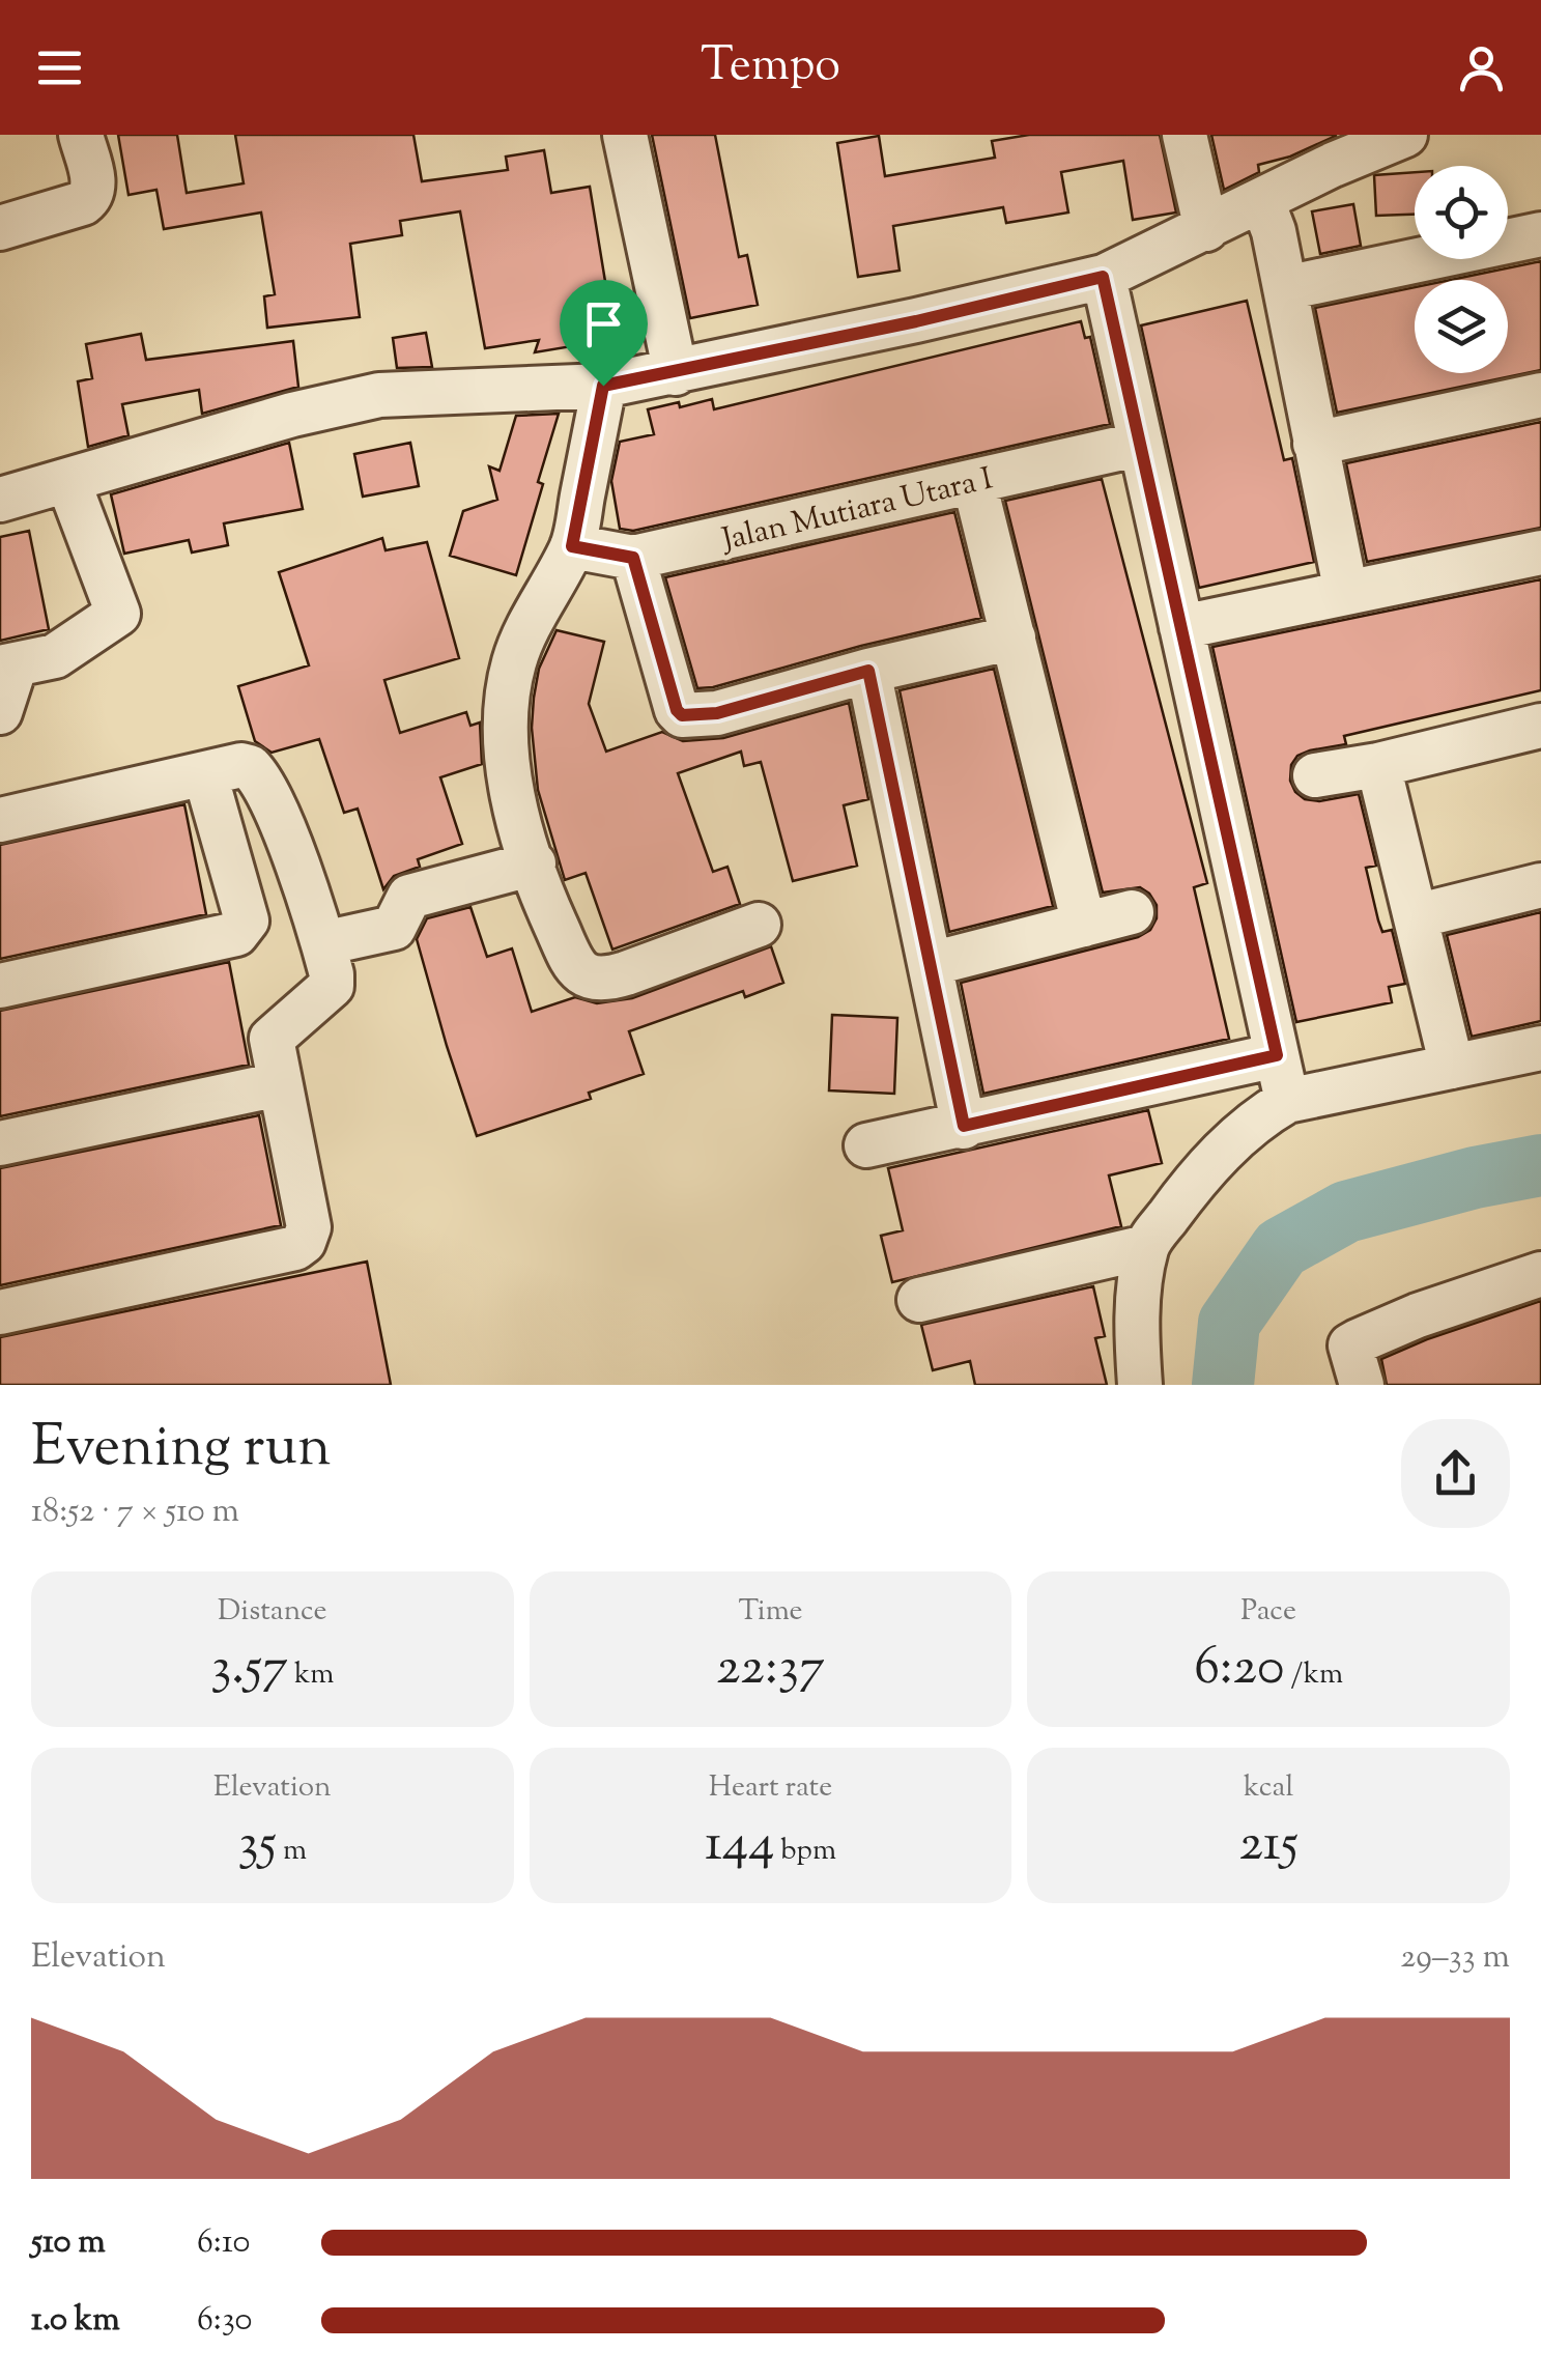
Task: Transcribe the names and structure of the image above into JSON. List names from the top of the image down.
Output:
{
  "streets": {
    "street": ["Jalan Mutiara Utara I"]
  },
  "page": {
    "header": "Tempo",
    "heading": ["Evening run", "18:52 · 7 × 510 m"],
    "stats": [
      ["Distance", "3.57 km"],
      ["Time", "22:37"],
      ["Pace", "6:20 /km"],
      ["Elevation", "35 m"],
      ["Heart rate", "144 bpm"],
      ["kcal", "215"]
    ],
    "chart": ["Elevation", "29–33 m"],
    "list": [
      {
        "name": "510 m",
        "note": "6:10"
      },
      {
        "name": "1.0 km",
        "note": "6:30"
      }
    ]
  }
}
